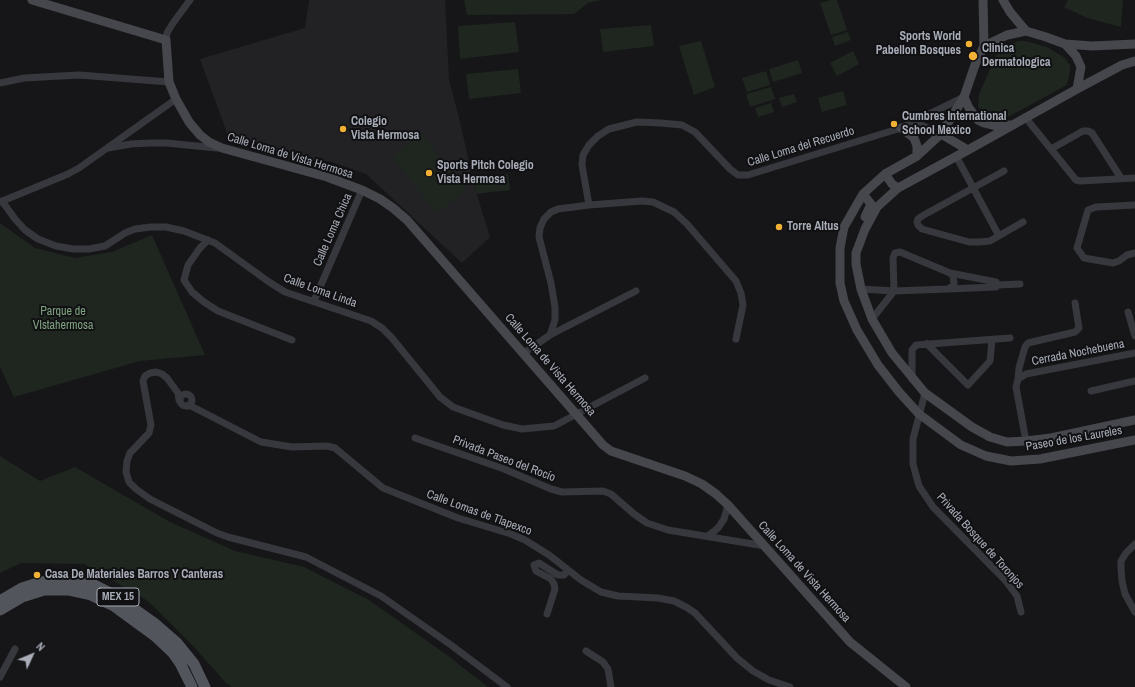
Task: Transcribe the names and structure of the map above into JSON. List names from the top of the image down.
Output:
{
  "streets": {
    "main road": ["Calle Loma de Vista Hermosa", "Paseo de los Laureles", "MEX 15"],
    "street": [
      "Calle Loma del Recuerdo",
      "Calle Loma Chica",
      "Calle Loma Linda",
      "Cerrada Nochebuena",
      "Privada Paseo del Rocío",
      "Calle Lomas de Tlapexco",
      "Privada Bosque de Toronjos"
    ]
  },
  "crossings": [
    ["Calle Loma del Recuerdo", "Paseo de los Laureles"],
    ["Calle Loma de Vista Hermosa", "Calle Loma Chica"],
    ["Calle Loma de Vista Hermosa", "Calle Loma Linda"],
    ["Calle Loma de Vista Hermosa", "Privada Paseo del Rocío"],
    ["Calle Loma Chica", "Calle Loma Linda"],
    ["Cerrada Nochebuena", "Paseo de los Laureles"],
    ["Paseo de los Laureles", "Privada Bosque de Toronjos"]
  ],
  "parks": ["Parque de VIstahermosa"],
  "places": [
    "Sports World Pabellon Bosques",
    "Clinica Dermatologica",
    "Cumbres International School Mexico",
    "Colegio Vista Hermosa",
    "Sports Pitch Colegio Vista Hermosa",
    "Torre Altus",
    "Casa De Materiales Barros Y Canteras"
  ],
  "north": "top right"
}
